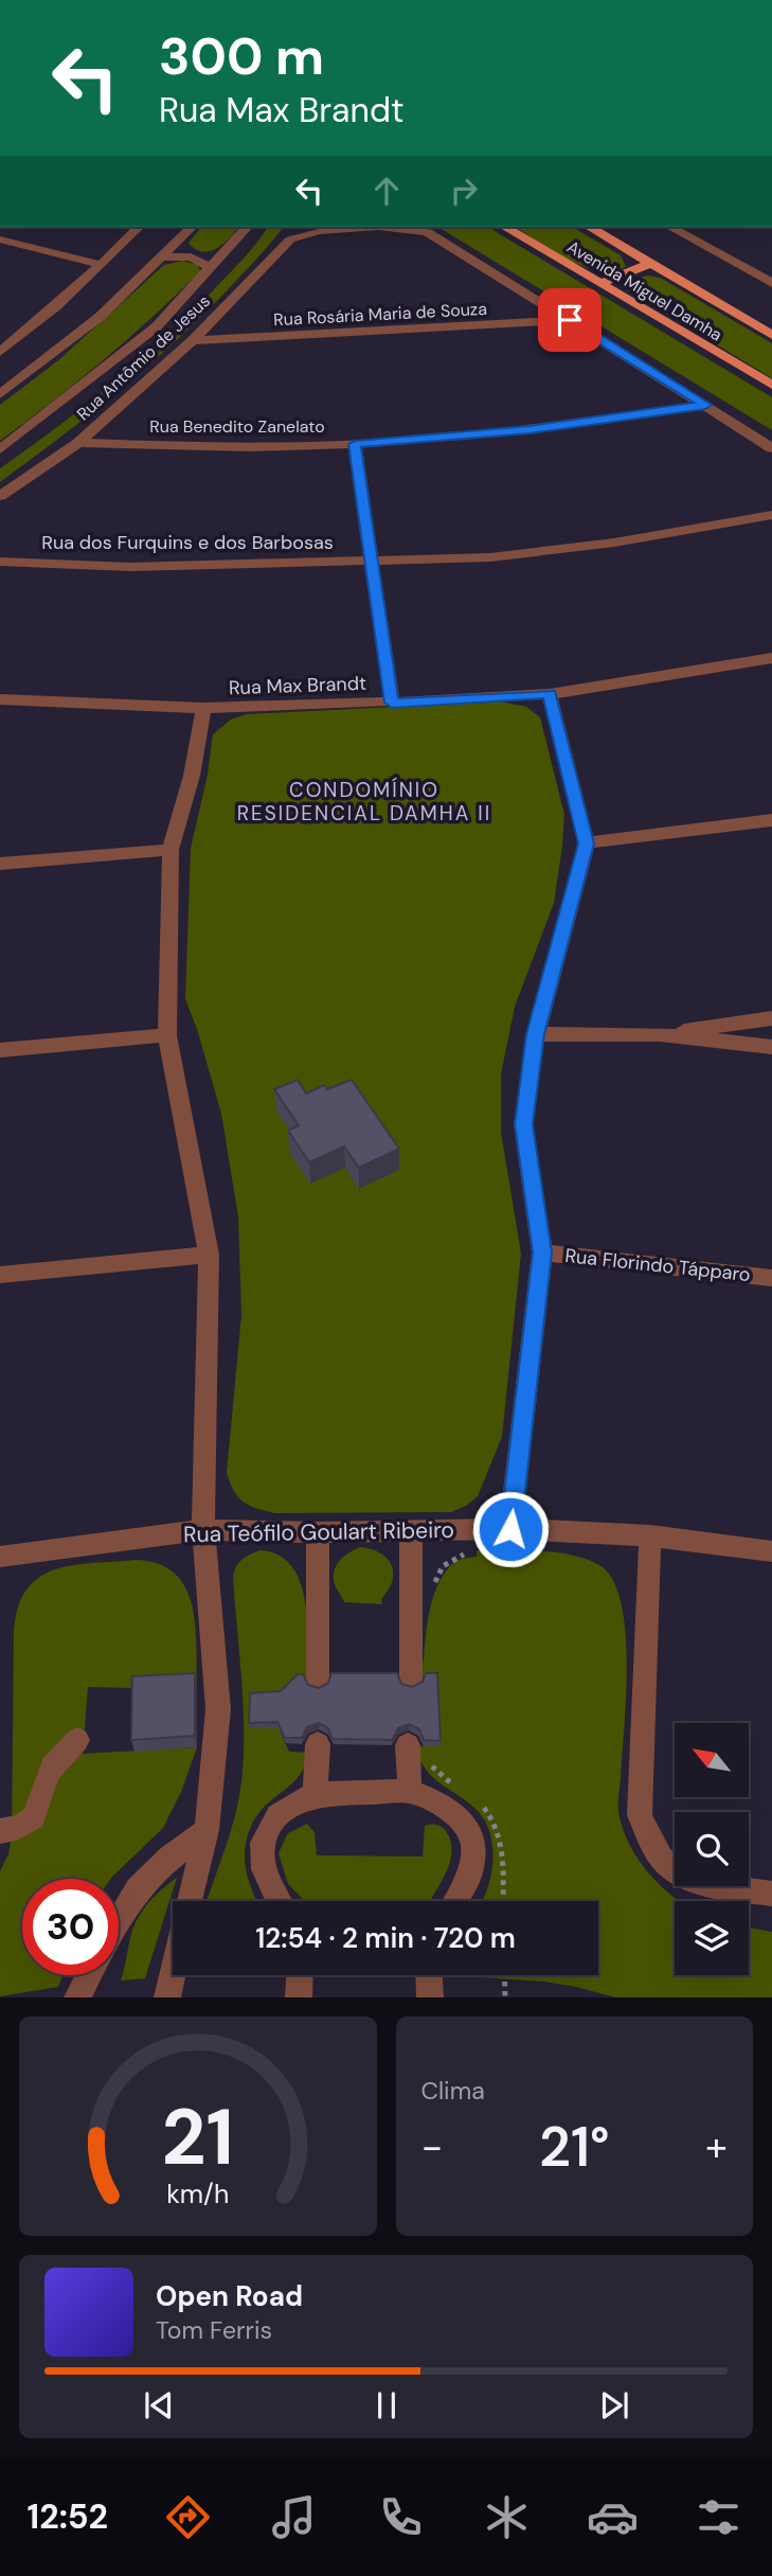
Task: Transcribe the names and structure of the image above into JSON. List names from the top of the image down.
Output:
{
  "streets": {
    "main road": ["Avenida Miguel Damha"],
    "street": [
      "Rua Rosária Maria de Souza",
      "Rua Antômio de Jesus",
      "Rua Benedito Zanelato",
      "Rua dos Furquins e dos Barbosas",
      "Rua Max Brandt",
      "Rua Florindo Tápparo",
      "Rua Teófilo Goulart Ribeiro"
    ]
  },
  "crossings": [
    ["Rua Rosária Maria de Souza", "Rua Antômio de Jesus"],
    ["Rua Antômio de Jesus", "Rua Benedito Zanelato"]
  ],
  "districts": ["CONDOMÍNIO RESIDENCIAL DAMHA II"],
  "north": "top left",
  "page": {
    "turn": ["300 m", "Rua Max Brandt"],
    "limit": "30",
    "trip": "12:54 · 2 min · 720 m",
    "tile": "Clima",
    "heat": ["−", "21°", "+"],
    "song": ["Open Road", "Tom Ferris"],
    "tabs": "12:52",
    "gauge": ["21", "km/h"]
  }
}
